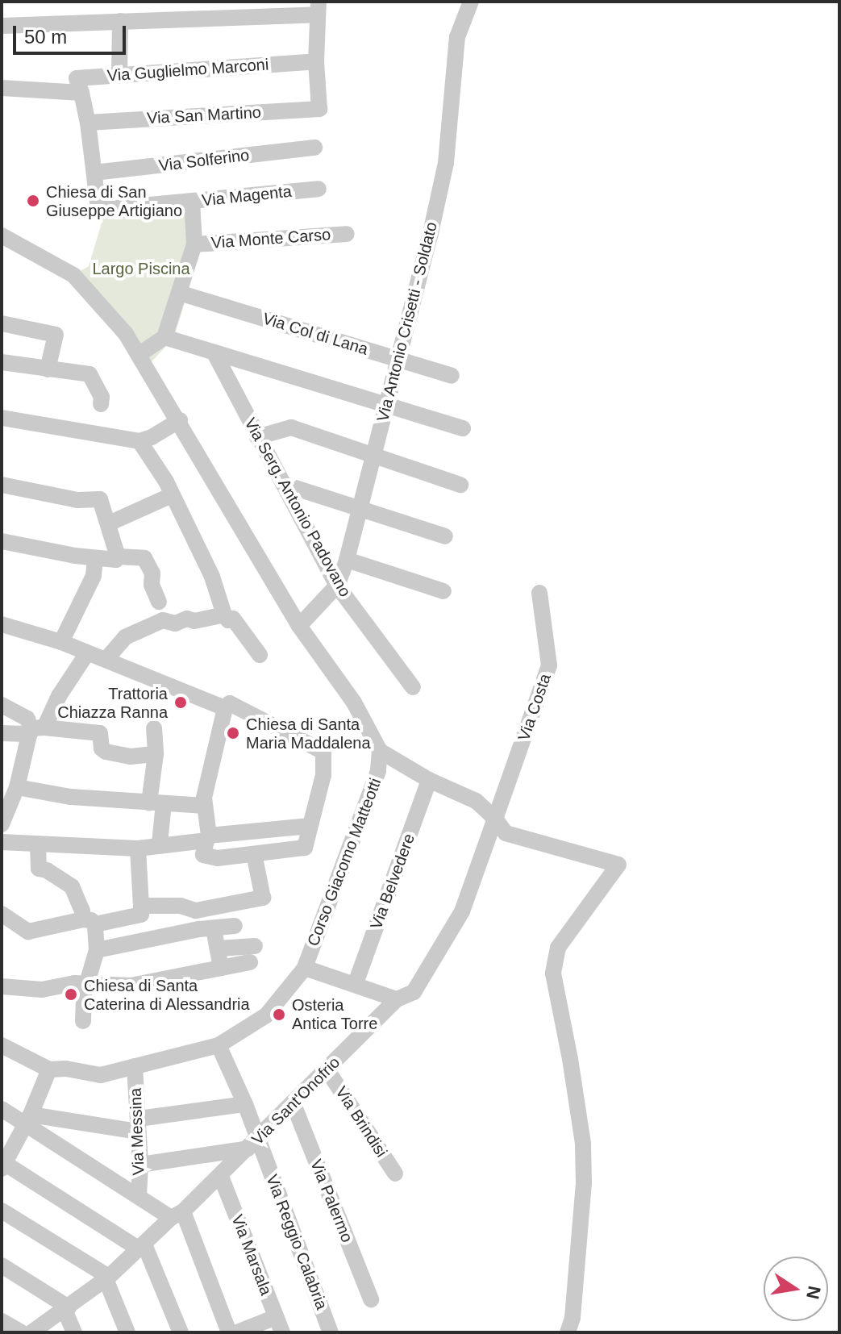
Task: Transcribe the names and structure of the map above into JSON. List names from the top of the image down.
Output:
{
  "streets": {
    "street": [
      "Via Guglielmo Marconi",
      "Via San Martino",
      "Via Solferino",
      "Via Magenta",
      "Via Monte Carso",
      "Via Antonio Crisetti - Soldato",
      "Via Col di Lana",
      "Via Serg. Antonio Padovano",
      "Via Costa",
      "Corso Giacomo Matteotti",
      "Via Belvedere",
      "Via Sant'Onofrio",
      "Via Brindisi",
      "Via Messina",
      "Via Palermo",
      "Via Reggio Calabria",
      "Via Marsala"
    ]
  },
  "crossings": [
    ["Via Guglielmo Marconi", "Via San Martino"],
    ["Via Solferino", "Via Magenta"],
    ["Via Antonio Crisetti - Soldato", "Via Col di Lana"],
    ["Via Antonio Crisetti - Soldato", "Via Serg. Antonio Padovano"],
    ["Via Costa", "Via Sant'Onofrio"],
    ["Corso Giacomo Matteotti", "Via Messina"],
    ["Corso Giacomo Matteotti", "Via Reggio Calabria"],
    ["Via Sant'Onofrio", "Via Brindisi"],
    ["Via Sant'Onofrio", "Via Palermo"],
    ["Via Sant'Onofrio", "Via Reggio Calabria"],
    ["Via Sant'Onofrio", "Via Marsala"]
  ],
  "parks": ["Largo Piscina"],
  "places": [
    "Chiesa di San Giuseppe Artigiano",
    "Trattoria Chiazza Ranna",
    "Chiesa di Santa Maria Maddalena",
    "Chiesa di Santa Caterina di Alessandria",
    "Osteria Antica Torre"
  ],
  "scale_bar": "50 m",
  "north": "right"
}
